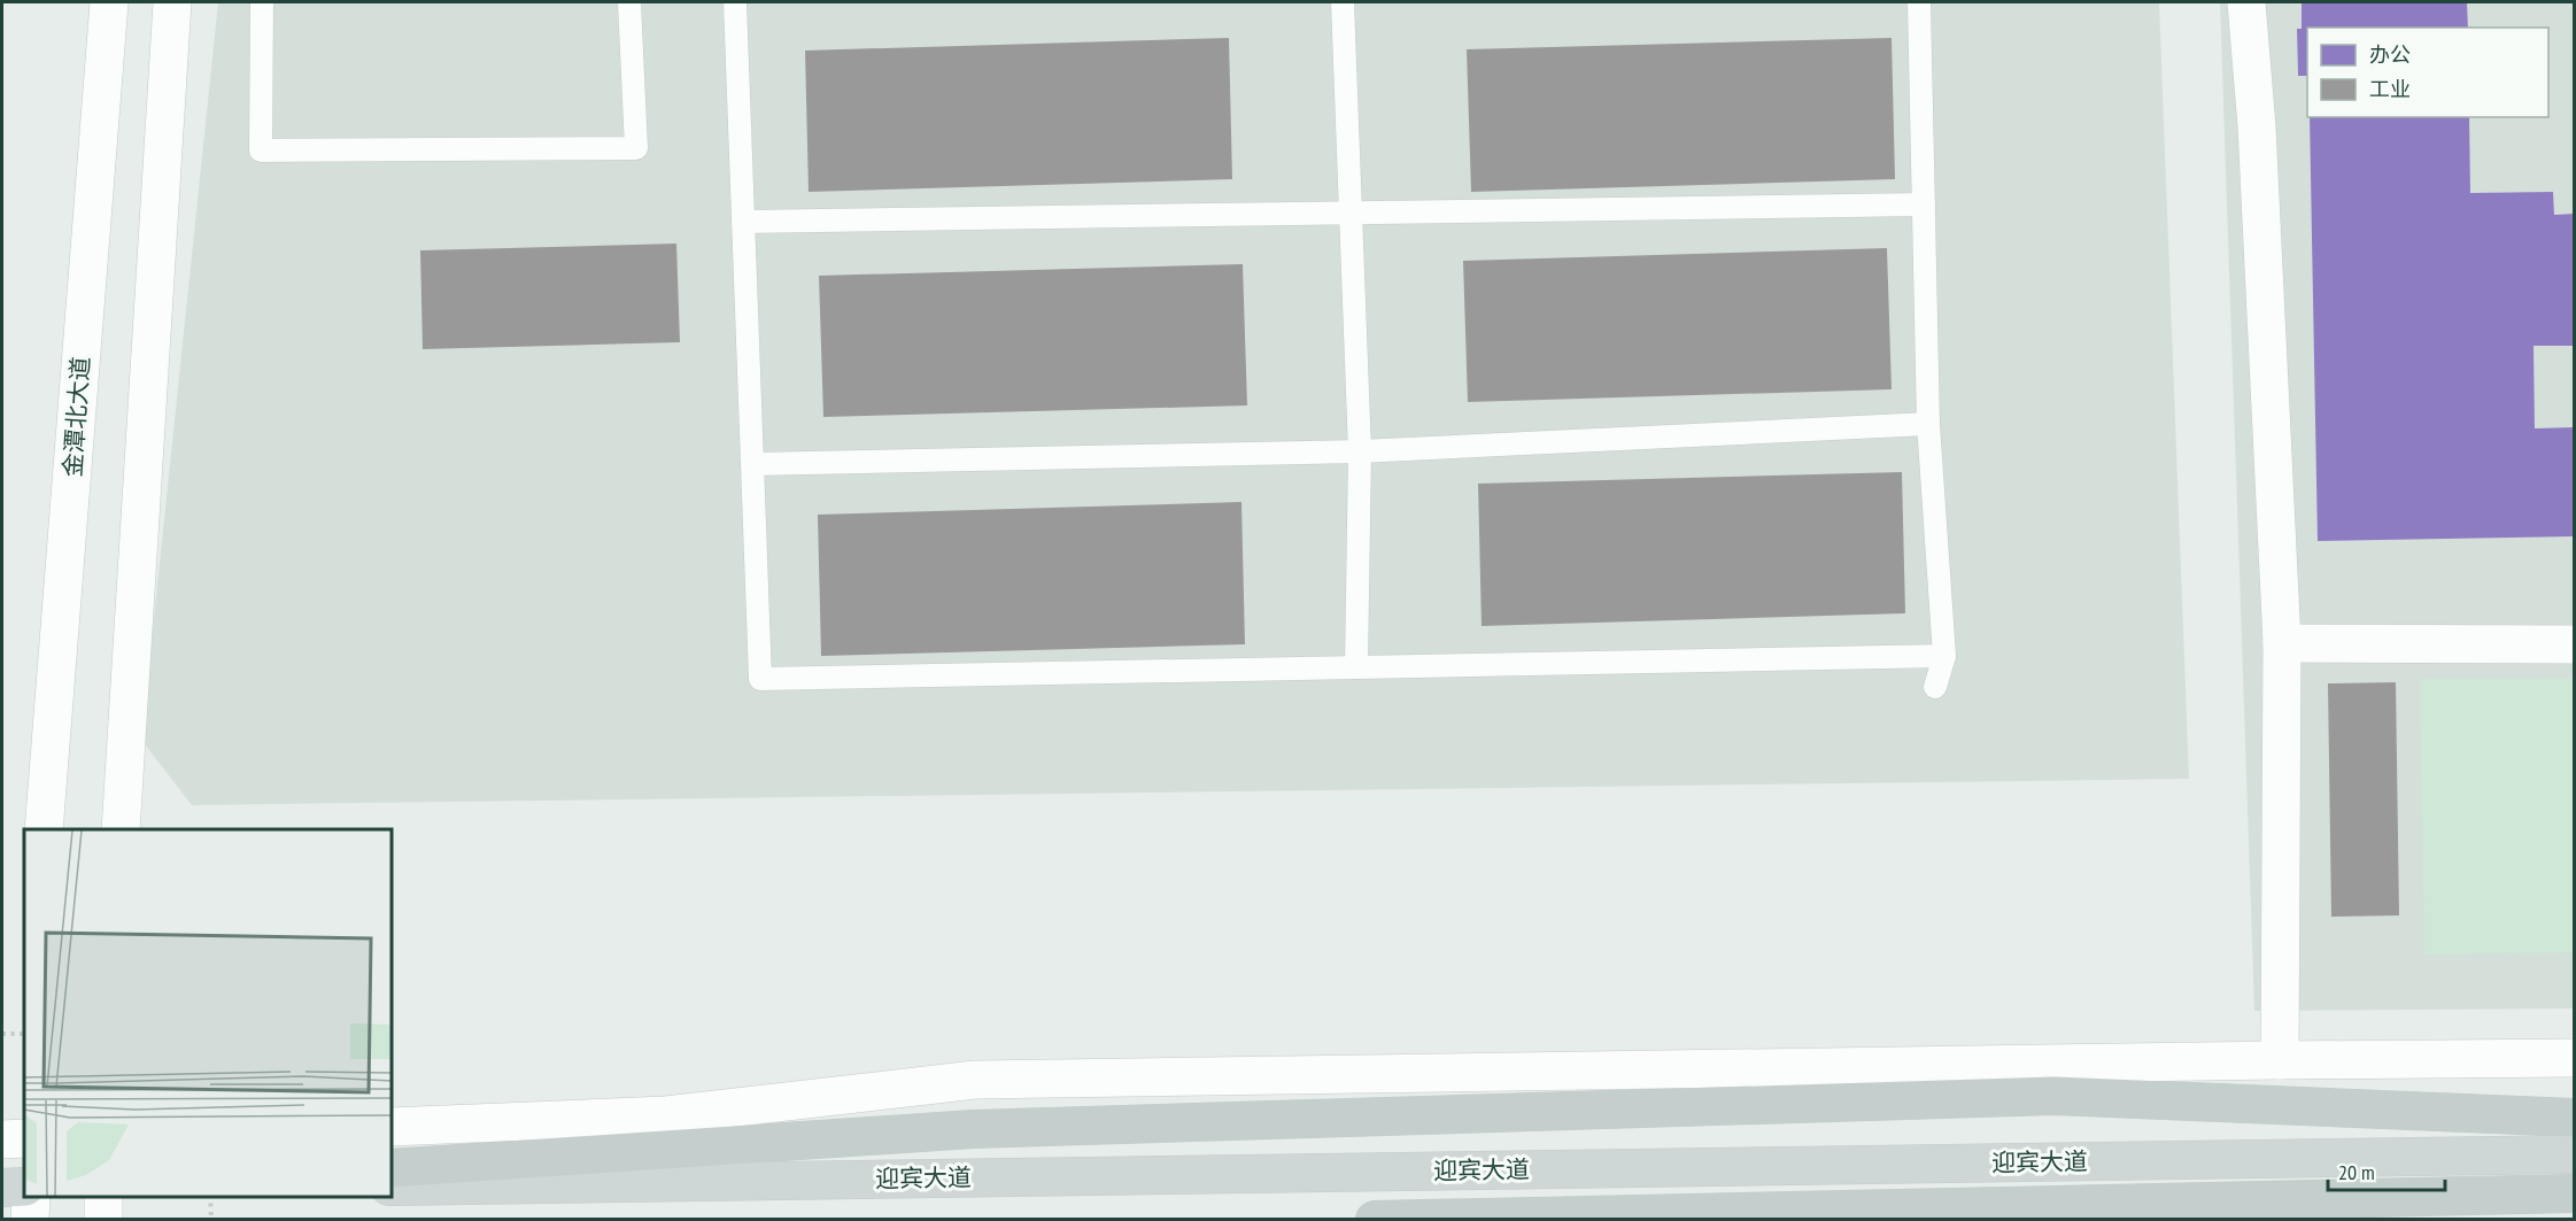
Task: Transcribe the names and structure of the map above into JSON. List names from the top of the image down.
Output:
{
  "streets": {
    "main road": ["迎宾大道"],
    "street": ["金潭北大道"]
  },
  "legend": ["办公", "工业"],
  "scale_bar": "20 m"
}
